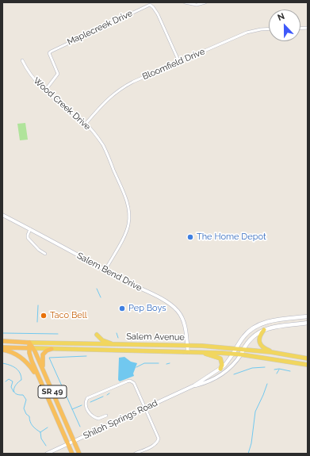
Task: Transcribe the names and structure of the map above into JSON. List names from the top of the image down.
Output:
{
  "streets": {
    "highway": ["Salem Avenue", "SR 49"],
    "main road": ["Shiloh Springs Road"],
    "street": [
      "Maplecreek Drive",
      "Bloomfield Drive",
      "Wood Creek Drive",
      "Salem Bend Drive"
    ]
  },
  "crossings": [
    ["Maplecreek Drive", "Bloomfield Drive"],
    ["Maplecreek Drive", "Wood Creek Drive"],
    ["Bloomfield Drive", "Wood Creek Drive"],
    ["Wood Creek Drive", "Salem Bend Drive"],
    ["Salem Bend Drive", "Salem Avenue"],
    ["Salem Avenue", "SR 49"],
    ["Salem Avenue", "Shiloh Springs Road"],
    ["SR 49", "Shiloh Springs Road"]
  ],
  "places": ["The Home Depot", "Pep Boys", "Taco Bell"],
  "north": "top"
}
